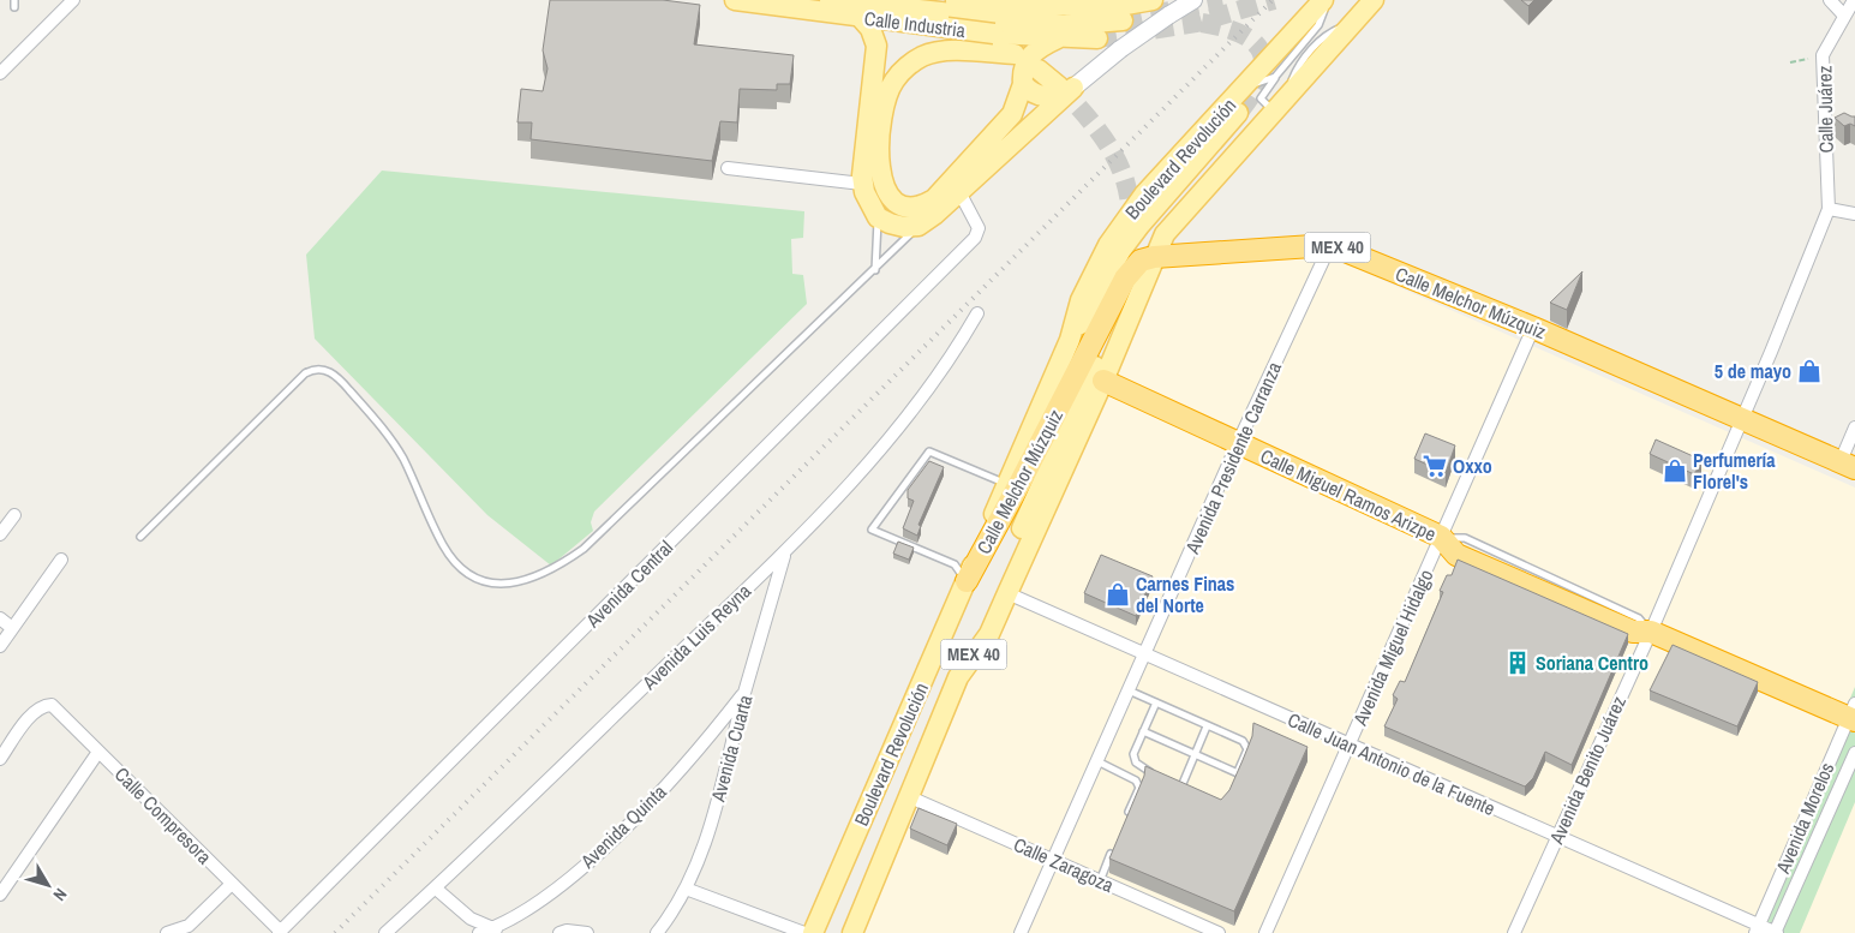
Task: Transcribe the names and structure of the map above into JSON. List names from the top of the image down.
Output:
{
  "streets": {
    "highway": ["MEX 40", "Calle Melchor Múzquiz", "Calle Miguel Ramos Arizpe"],
    "main road": ["Calle Industria", "Boulevard Revolución"],
    "street": [
      "Calle Juárez",
      "Avenida Presidente Carranza",
      "Avenida Central",
      "Avenida Luis Reyna",
      "Avenida Miguel Hidalgo",
      "Avenida Cuarta",
      "Calle Juan Antonio de la Fuente",
      "Avenida Benito Juárez",
      "Calle Compresora",
      "Avenida Morelos",
      "Avenida Quinta",
      "Calle Zaragoza"
    ]
  },
  "crossings": [
    ["Calle Juárez", "Avenida Benito Juárez"],
    ["Boulevard Revolución", "Calle Melchor Múzquiz"],
    ["MEX 40", "Calle Melchor Múzquiz"],
    ["MEX 40", "Calle Miguel Ramos Arizpe"],
    ["MEX 40", "Calle Juan Antonio de la Fuente"],
    ["MEX 40", "Calle Zaragoza"],
    ["Calle Melchor Múzquiz", "Avenida Presidente Carranza"],
    ["Calle Melchor Múzquiz", "Avenida Miguel Hidalgo"],
    ["Calle Melchor Múzquiz", "Avenida Benito Juárez"],
    ["Avenida Presidente Carranza", "Calle Miguel Ramos Arizpe"],
    ["Avenida Presidente Carranza", "Calle Juan Antonio de la Fuente"],
    ["Avenida Presidente Carranza", "Calle Zaragoza"],
    ["Calle Miguel Ramos Arizpe", "Avenida Miguel Hidalgo"],
    ["Calle Miguel Ramos Arizpe", "Avenida Benito Juárez"],
    ["Calle Miguel Ramos Arizpe", "Avenida Morelos"],
    ["Avenida Central", "Calle Compresora"],
    ["Avenida Luis Reyna", "Avenida Cuarta"],
    ["Avenida Miguel Hidalgo", "Calle Juan Antonio de la Fuente"],
    ["Avenida Cuarta", "Avenida Quinta"],
    ["Calle Juan Antonio de la Fuente", "Avenida Benito Juárez"],
    ["Calle Juan Antonio de la Fuente", "Avenida Morelos"]
  ],
  "places": {
    "shop": ["5 de mayo", "Perfumería Florel's", "Carnes Finas del Norte"],
    "supermarket": ["Oxxo"],
    "building": ["Soriana Centro"]
  },
  "north": "bottom right"
}
